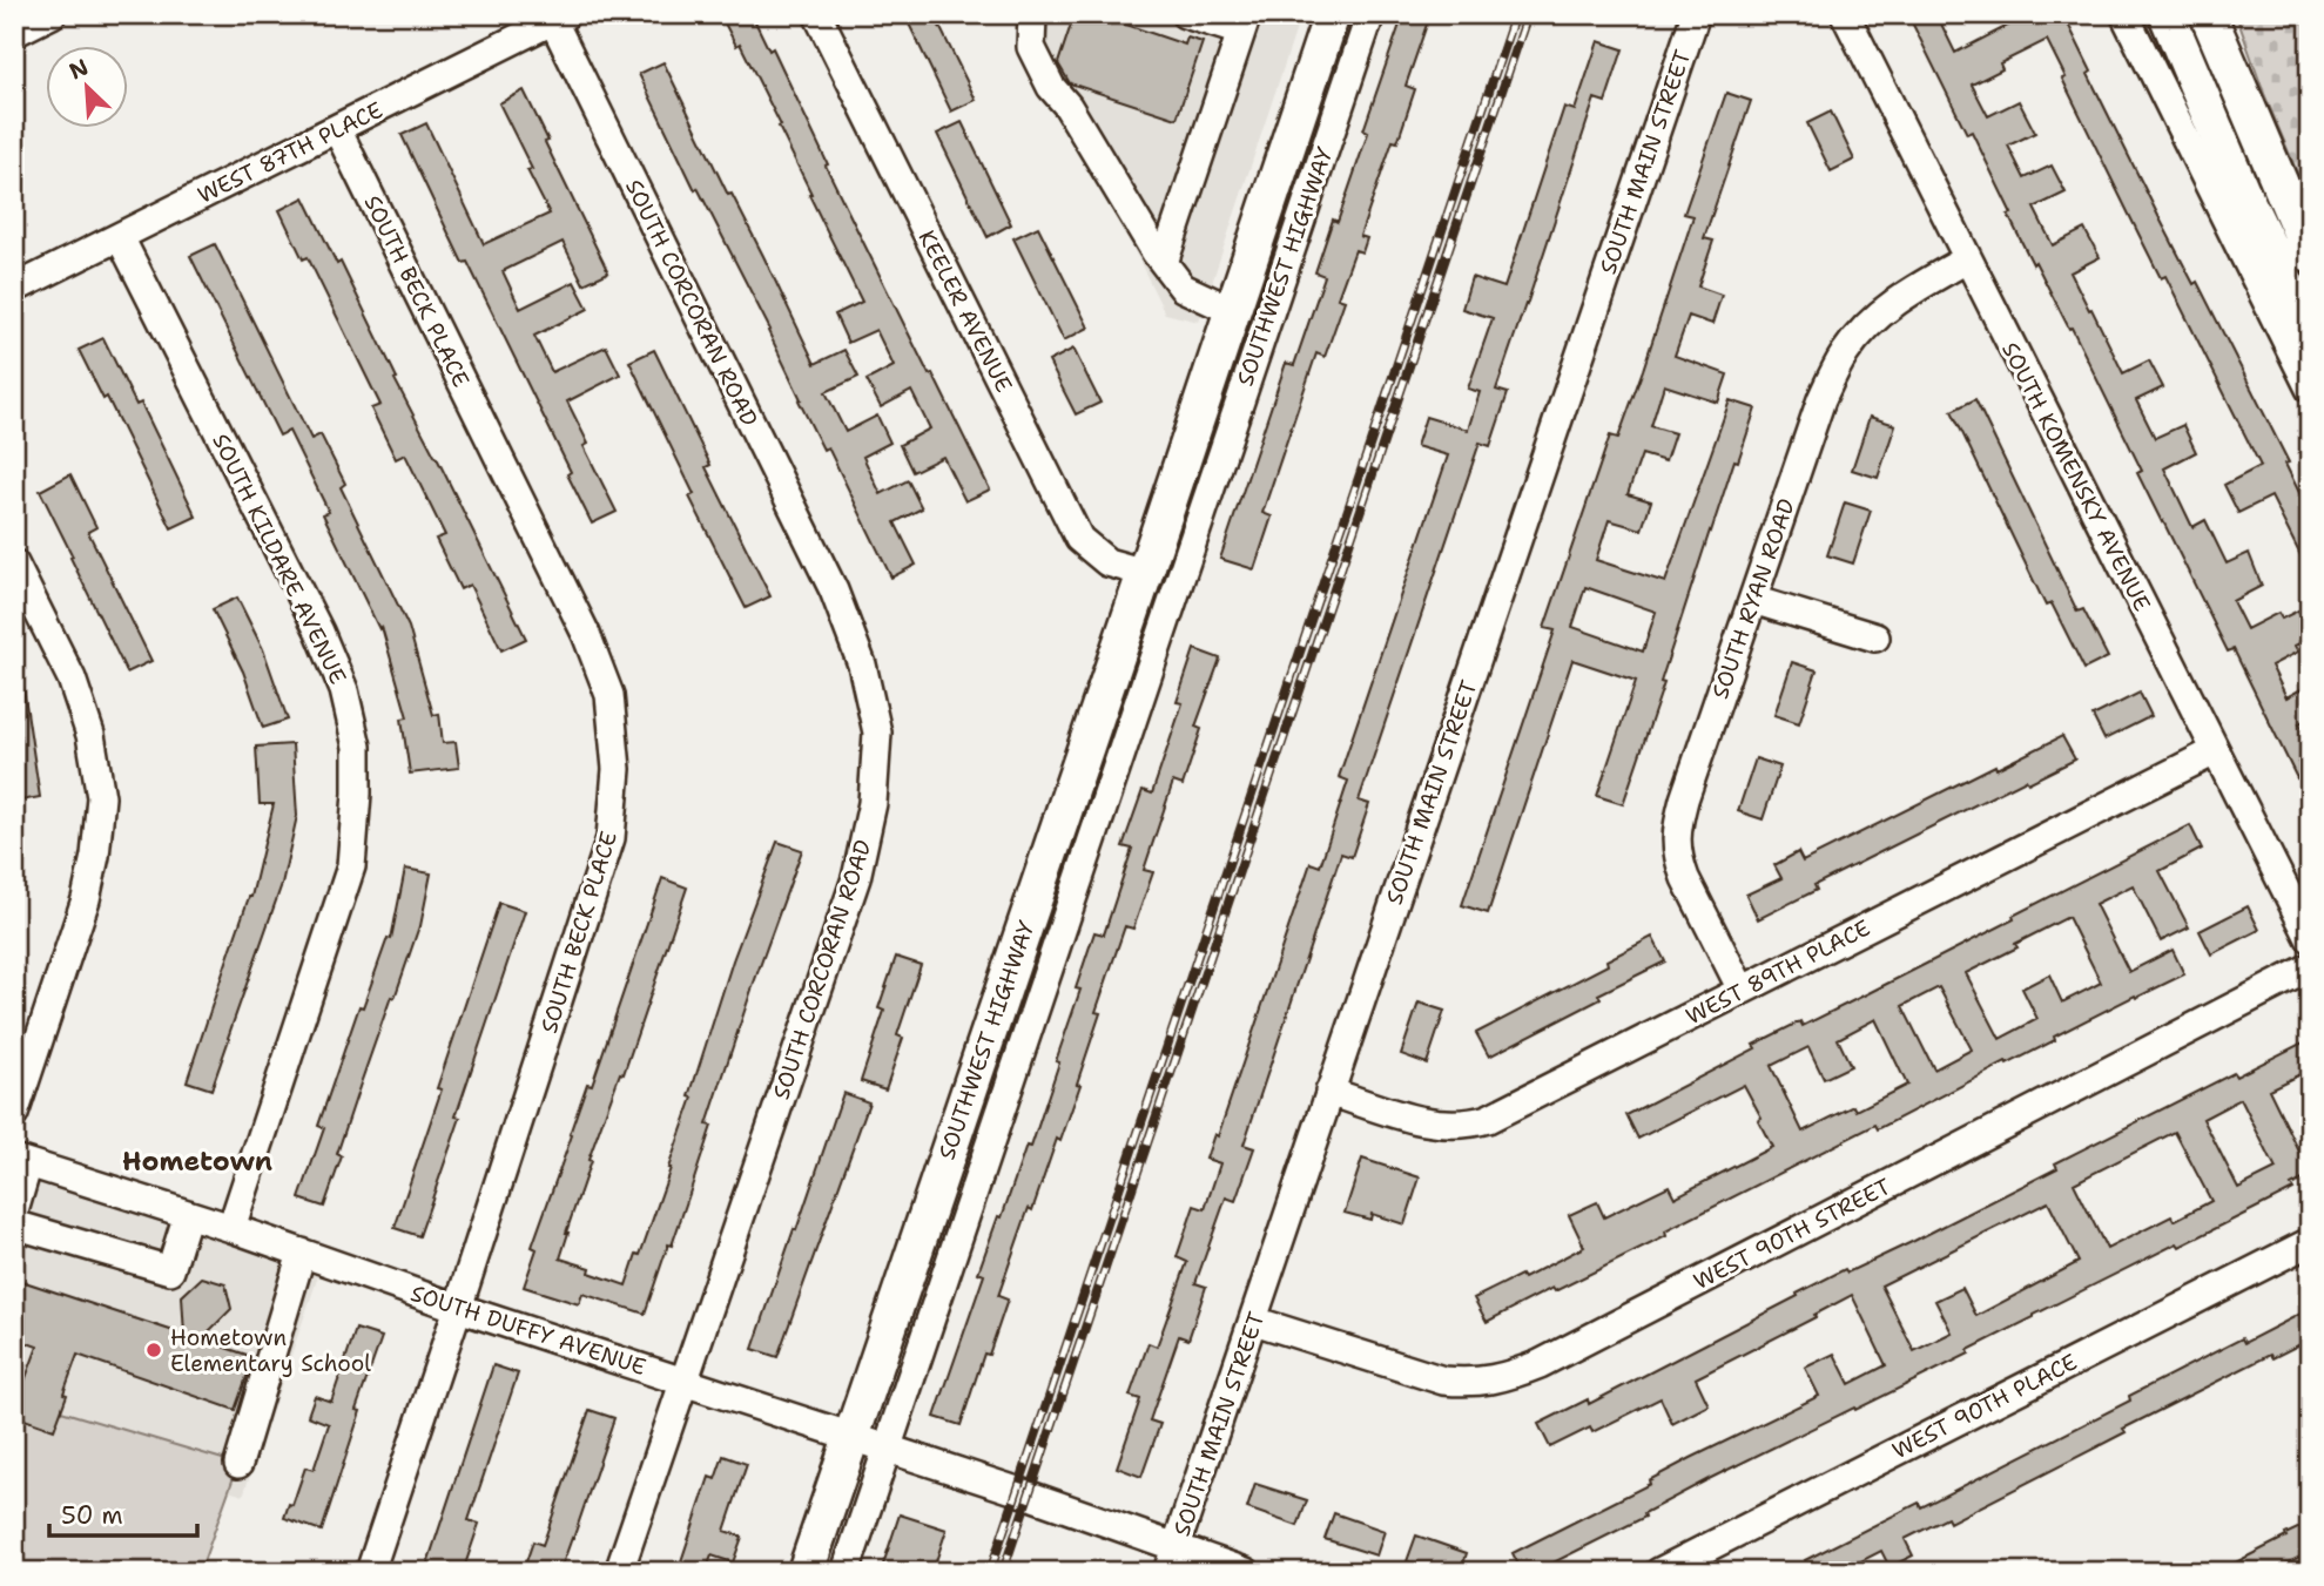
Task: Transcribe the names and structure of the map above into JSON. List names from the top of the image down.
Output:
{
  "streets": {
    "main road": ["SOUTHWEST HIGHWAY"],
    "street": [
      "WEST 87TH PLACE",
      "SOUTH MAIN STREET",
      "SOUTH BECK PLACE",
      "SOUTH CORCORAN ROAD",
      "KEELER AVENUE",
      "SOUTH KOMENSKY AVENUE",
      "SOUTH KILDARE AVENUE",
      "SOUTH RYAN ROAD",
      "WEST 89TH PLACE",
      "WEST 90TH STREET",
      "SOUTH DUFFY AVENUE",
      "WEST 90TH PLACE"
    ]
  },
  "crossings": [
    ["WEST 87TH PLACE", "SOUTH BECK PLACE"],
    ["WEST 87TH PLACE", "SOUTH CORCORAN ROAD"],
    ["WEST 87TH PLACE", "SOUTH KILDARE AVENUE"],
    ["SOUTH MAIN STREET", "WEST 89TH PLACE"],
    ["SOUTH MAIN STREET", "WEST 90TH STREET"],
    ["SOUTH MAIN STREET", "SOUTH DUFFY AVENUE"],
    ["SOUTHWEST HIGHWAY", "KEELER AVENUE"],
    ["SOUTHWEST HIGHWAY", "SOUTH DUFFY AVENUE"],
    ["SOUTH BECK PLACE", "SOUTH DUFFY AVENUE"],
    ["SOUTH CORCORAN ROAD", "SOUTH DUFFY AVENUE"],
    ["SOUTH KOMENSKY AVENUE", "SOUTH RYAN ROAD"],
    ["SOUTH KOMENSKY AVENUE", "WEST 89TH PLACE"],
    ["SOUTH KILDARE AVENUE", "SOUTH DUFFY AVENUE"],
    ["SOUTH RYAN ROAD", "WEST 89TH PLACE"]
  ],
  "districts": ["Hometown"],
  "places": ["Hometown Elementary School"],
  "scale_bar": "50 m",
  "north": "top left"
}
